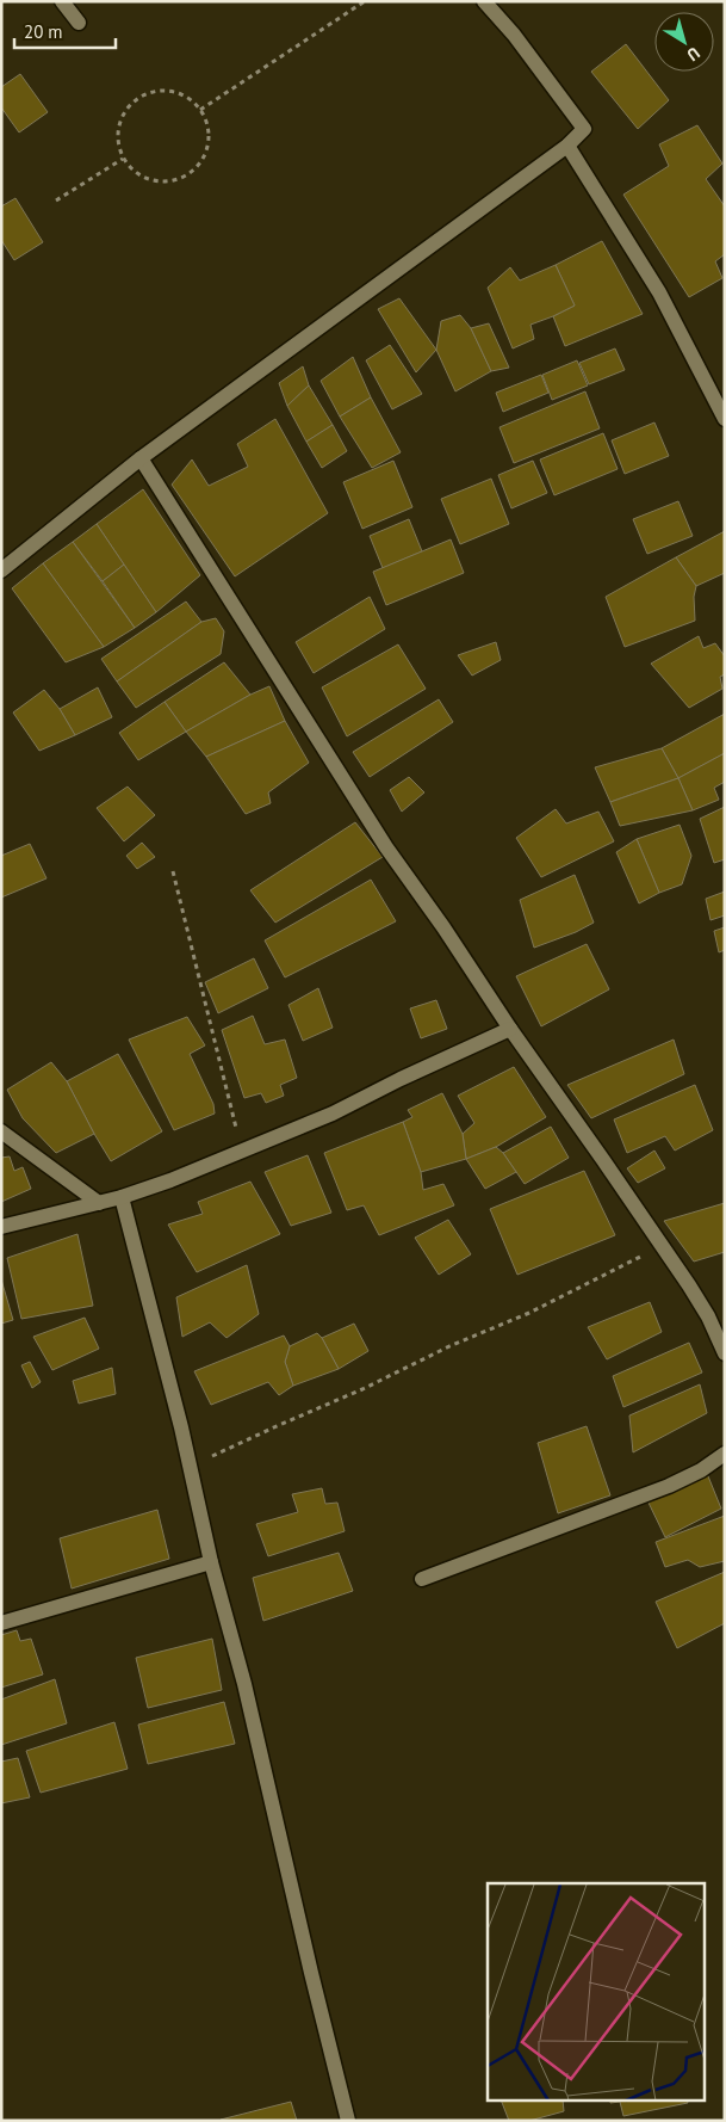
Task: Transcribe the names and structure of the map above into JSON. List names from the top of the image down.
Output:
{
  "scale_bar": "20 m",
  "north": "bottom right"
}
